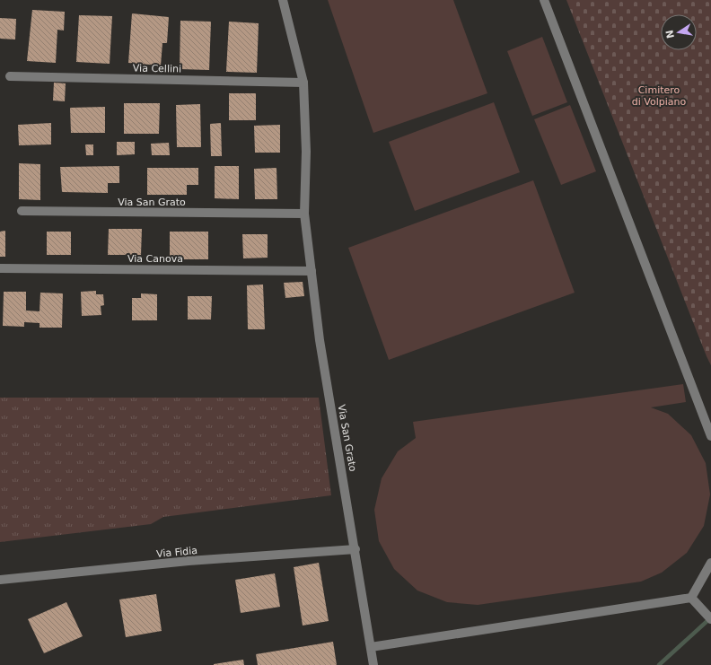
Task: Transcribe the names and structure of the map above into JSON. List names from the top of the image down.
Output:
{
  "streets": {
    "street": [
      "Via Cellini",
      "Via San Grato",
      "Via Canova",
      "Via Fidia"
    ]
  },
  "crossings": [
    ["Via Cellini", "Via San Grato"],
    ["Via San Grato", "Via Canova"],
    ["Via San Grato", "Via Fidia"]
  ],
  "parks": ["Cimitero di Volpiano"],
  "north": "left"
}
